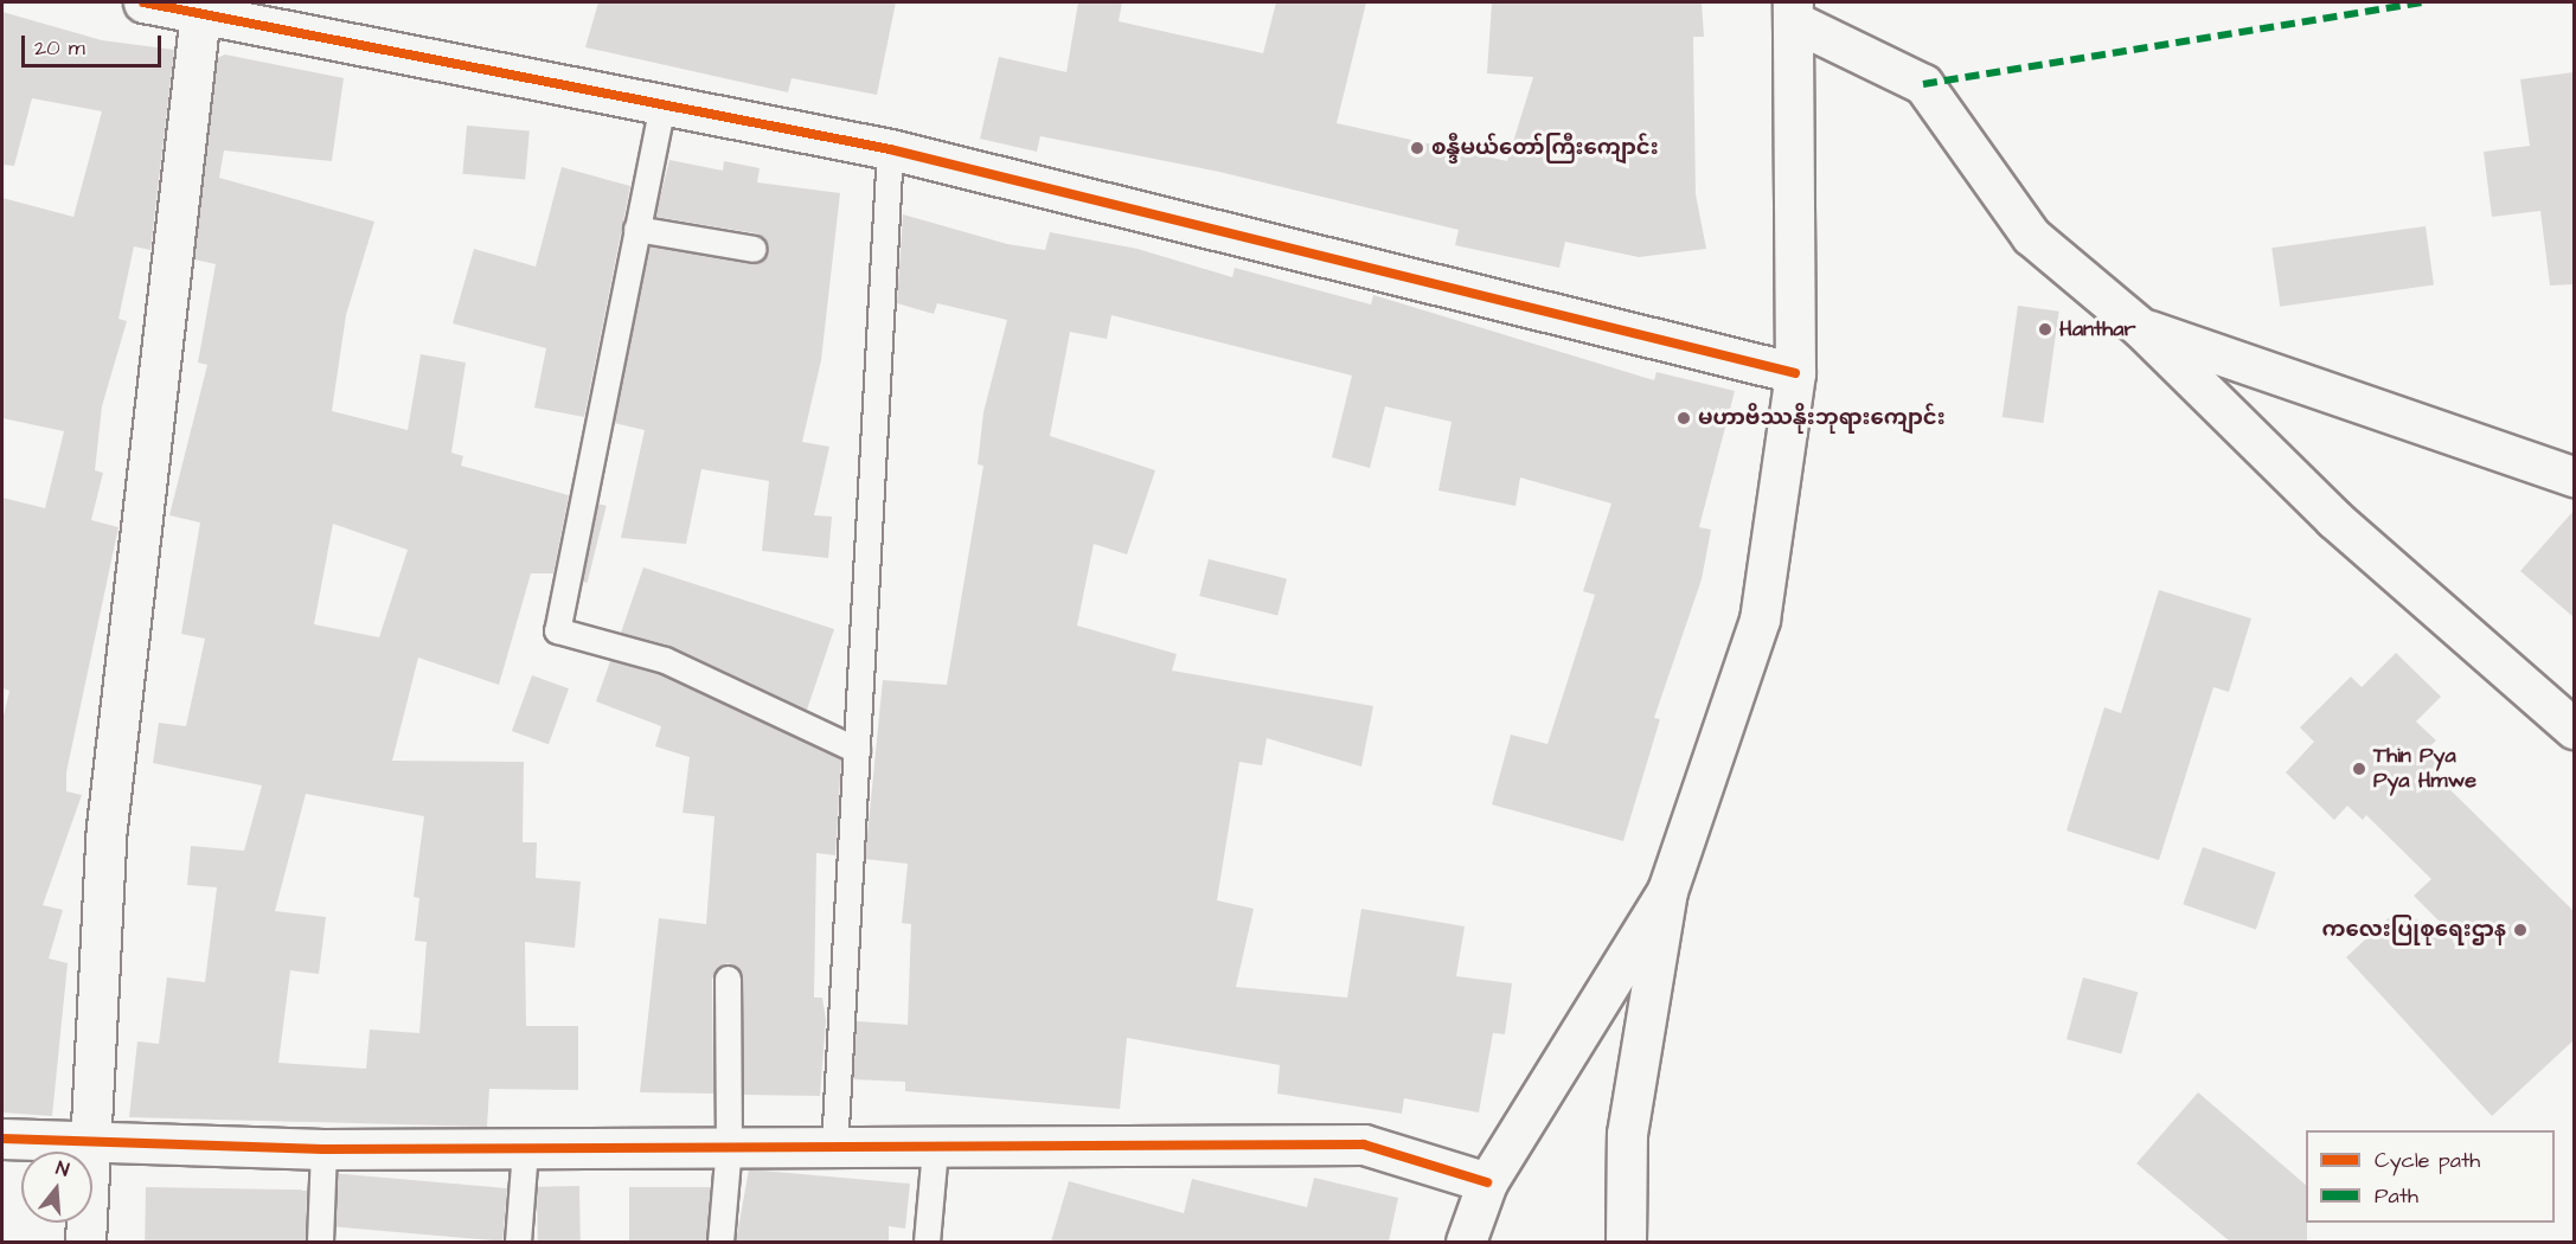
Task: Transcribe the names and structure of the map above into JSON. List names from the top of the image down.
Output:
{
  "places": [
    "စန္ဒီမယ်တော်ကြီးကျောင်း",
    "Hanthar",
    "မဟာဗိဿနိုးဘုရားကျောင်း",
    "Thin Pya Pya Hmwe",
    "ကလေးပြုစုရေးဌာန"
  ],
  "legend": ["Cycle path", "Path"],
  "scale_bar": "20 m",
  "north": "top"
}
